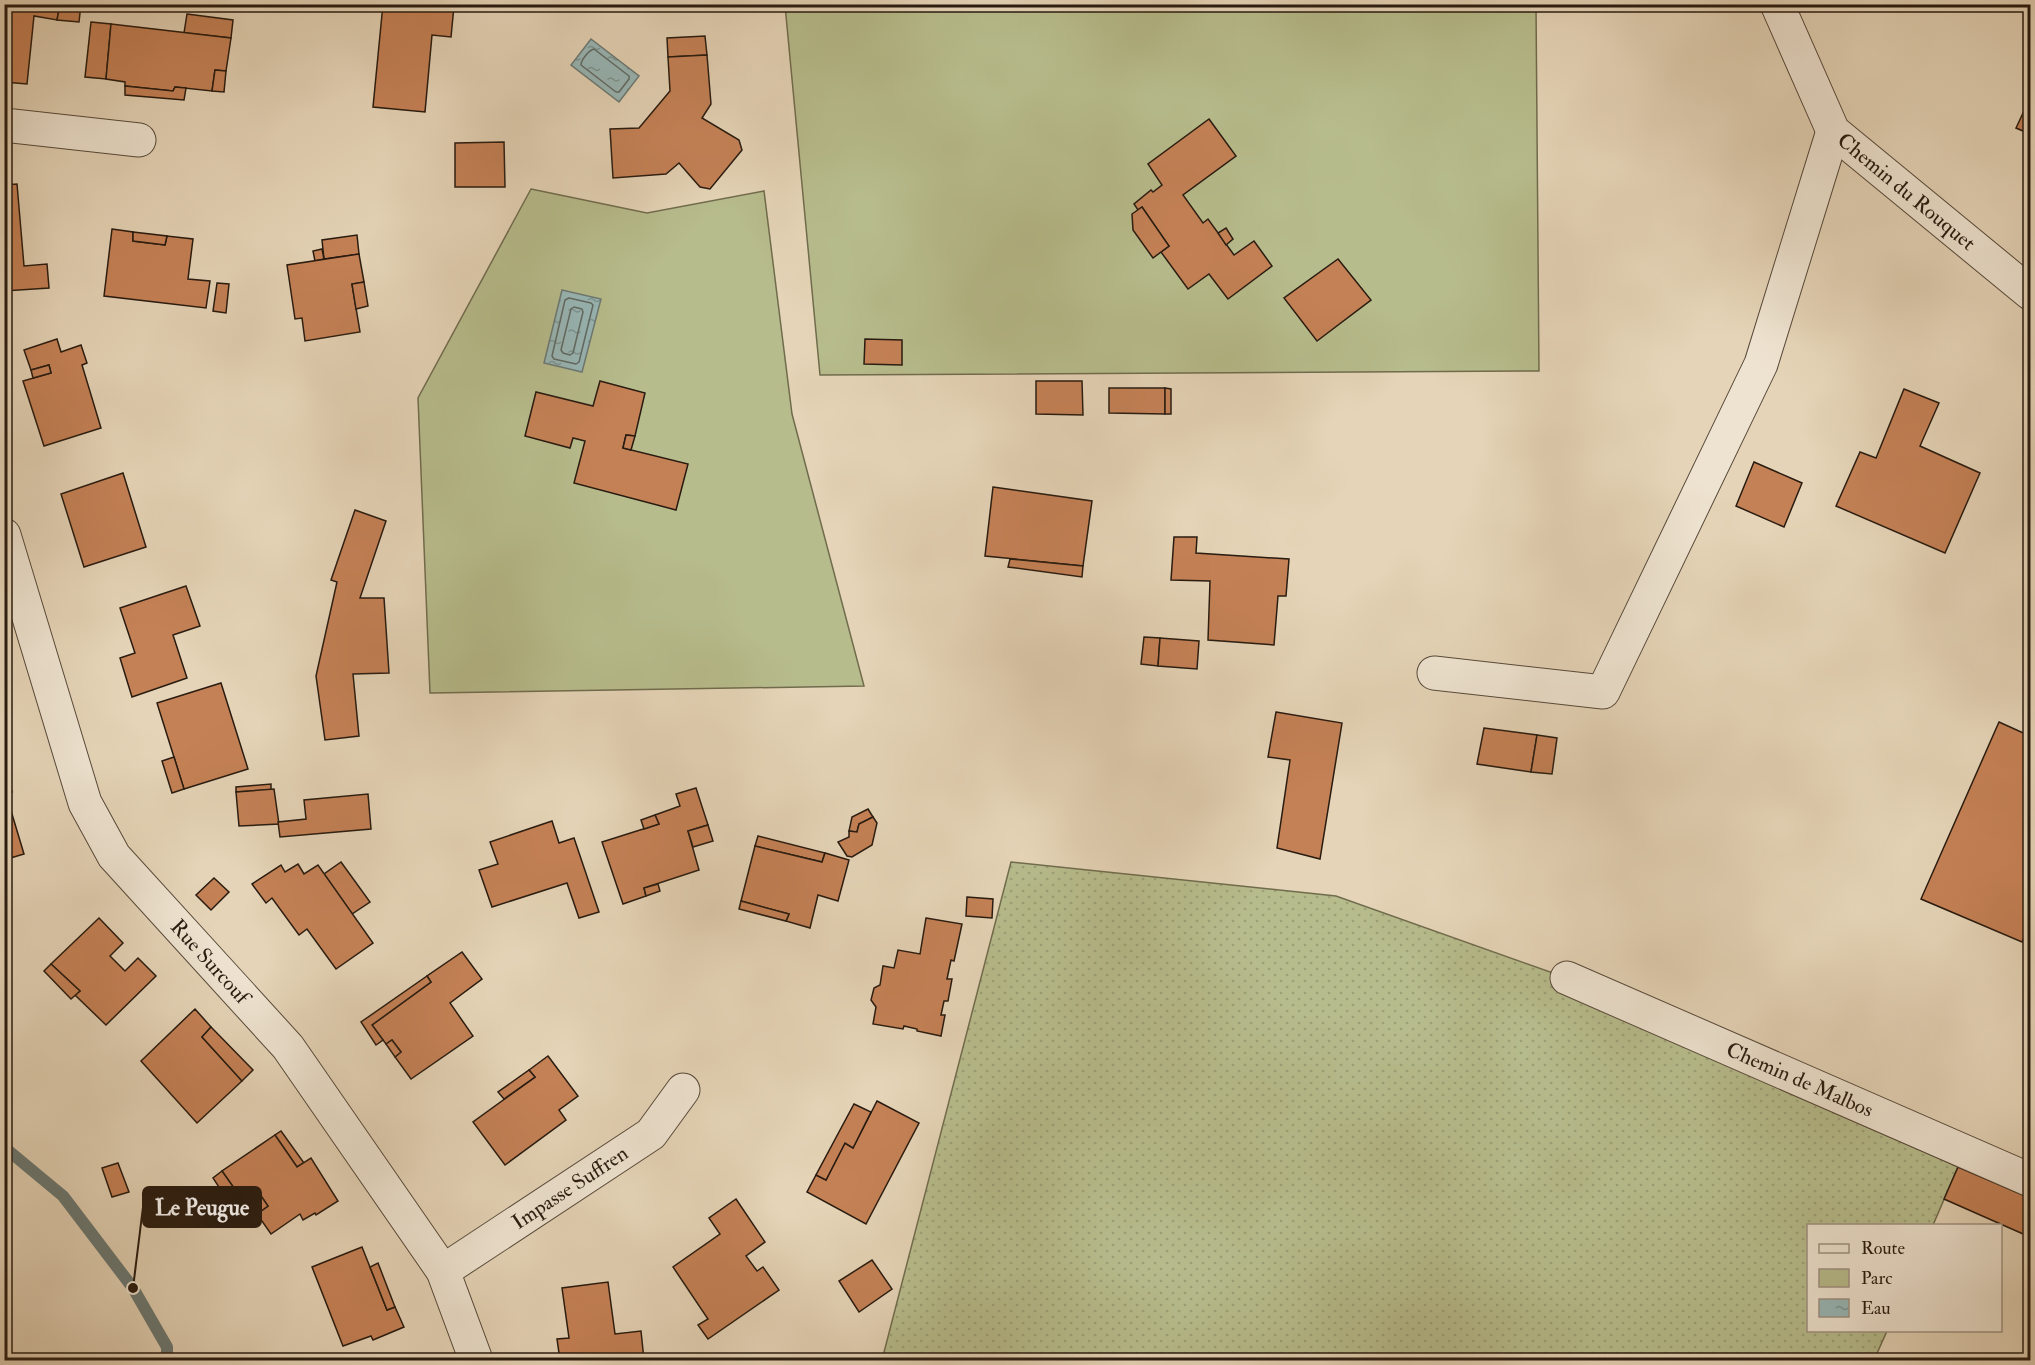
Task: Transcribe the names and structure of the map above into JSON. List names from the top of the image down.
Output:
{
  "streets": {
    "street": [
      "Chemin du Rouquet",
      "Rue Surcouf",
      "Chemin de Malbos",
      "Impasse Suffren"
    ]
  },
  "crossings": [
    ["Rue Surcouf", "Impasse Suffren"]
  ],
  "places": ["Le Peugue"],
  "legend": ["Route", "Parc", "Eau"]
}
